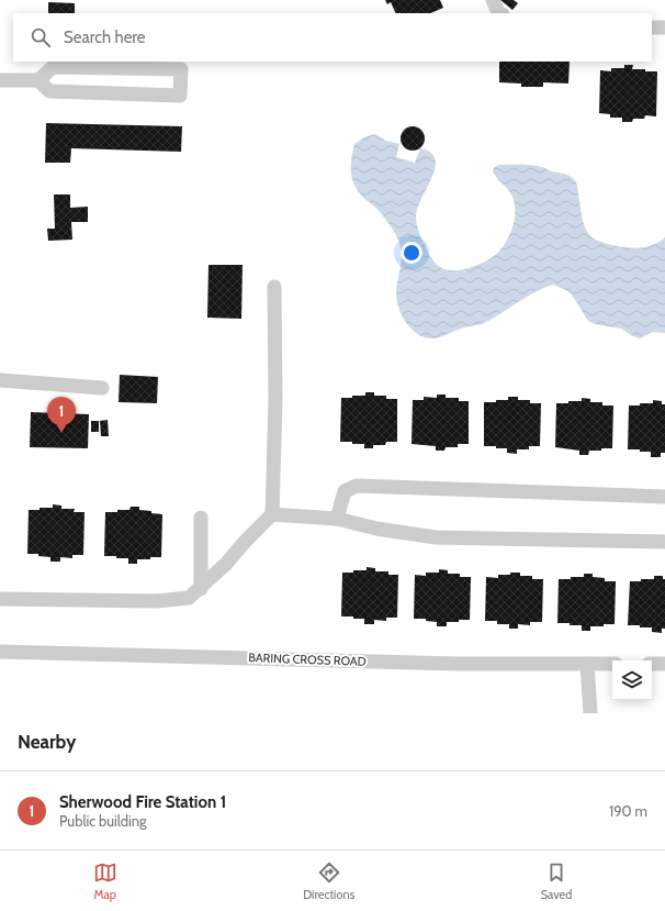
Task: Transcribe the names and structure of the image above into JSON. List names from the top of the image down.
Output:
{
  "streets": {
    "street": ["BARING CROSS ROAD"]
  },
  "page": {
    "search": "Search here",
    "pins": "1",
    "heading": "Nearby",
    "list": [
      {
        "mark": "1",
        "name": "Sherwood Fire Station 1",
        "note": "Public building",
        "value": "190 m"
      }
    ],
    "nav": ["Map", "Directions", "Saved"]
  }
}
